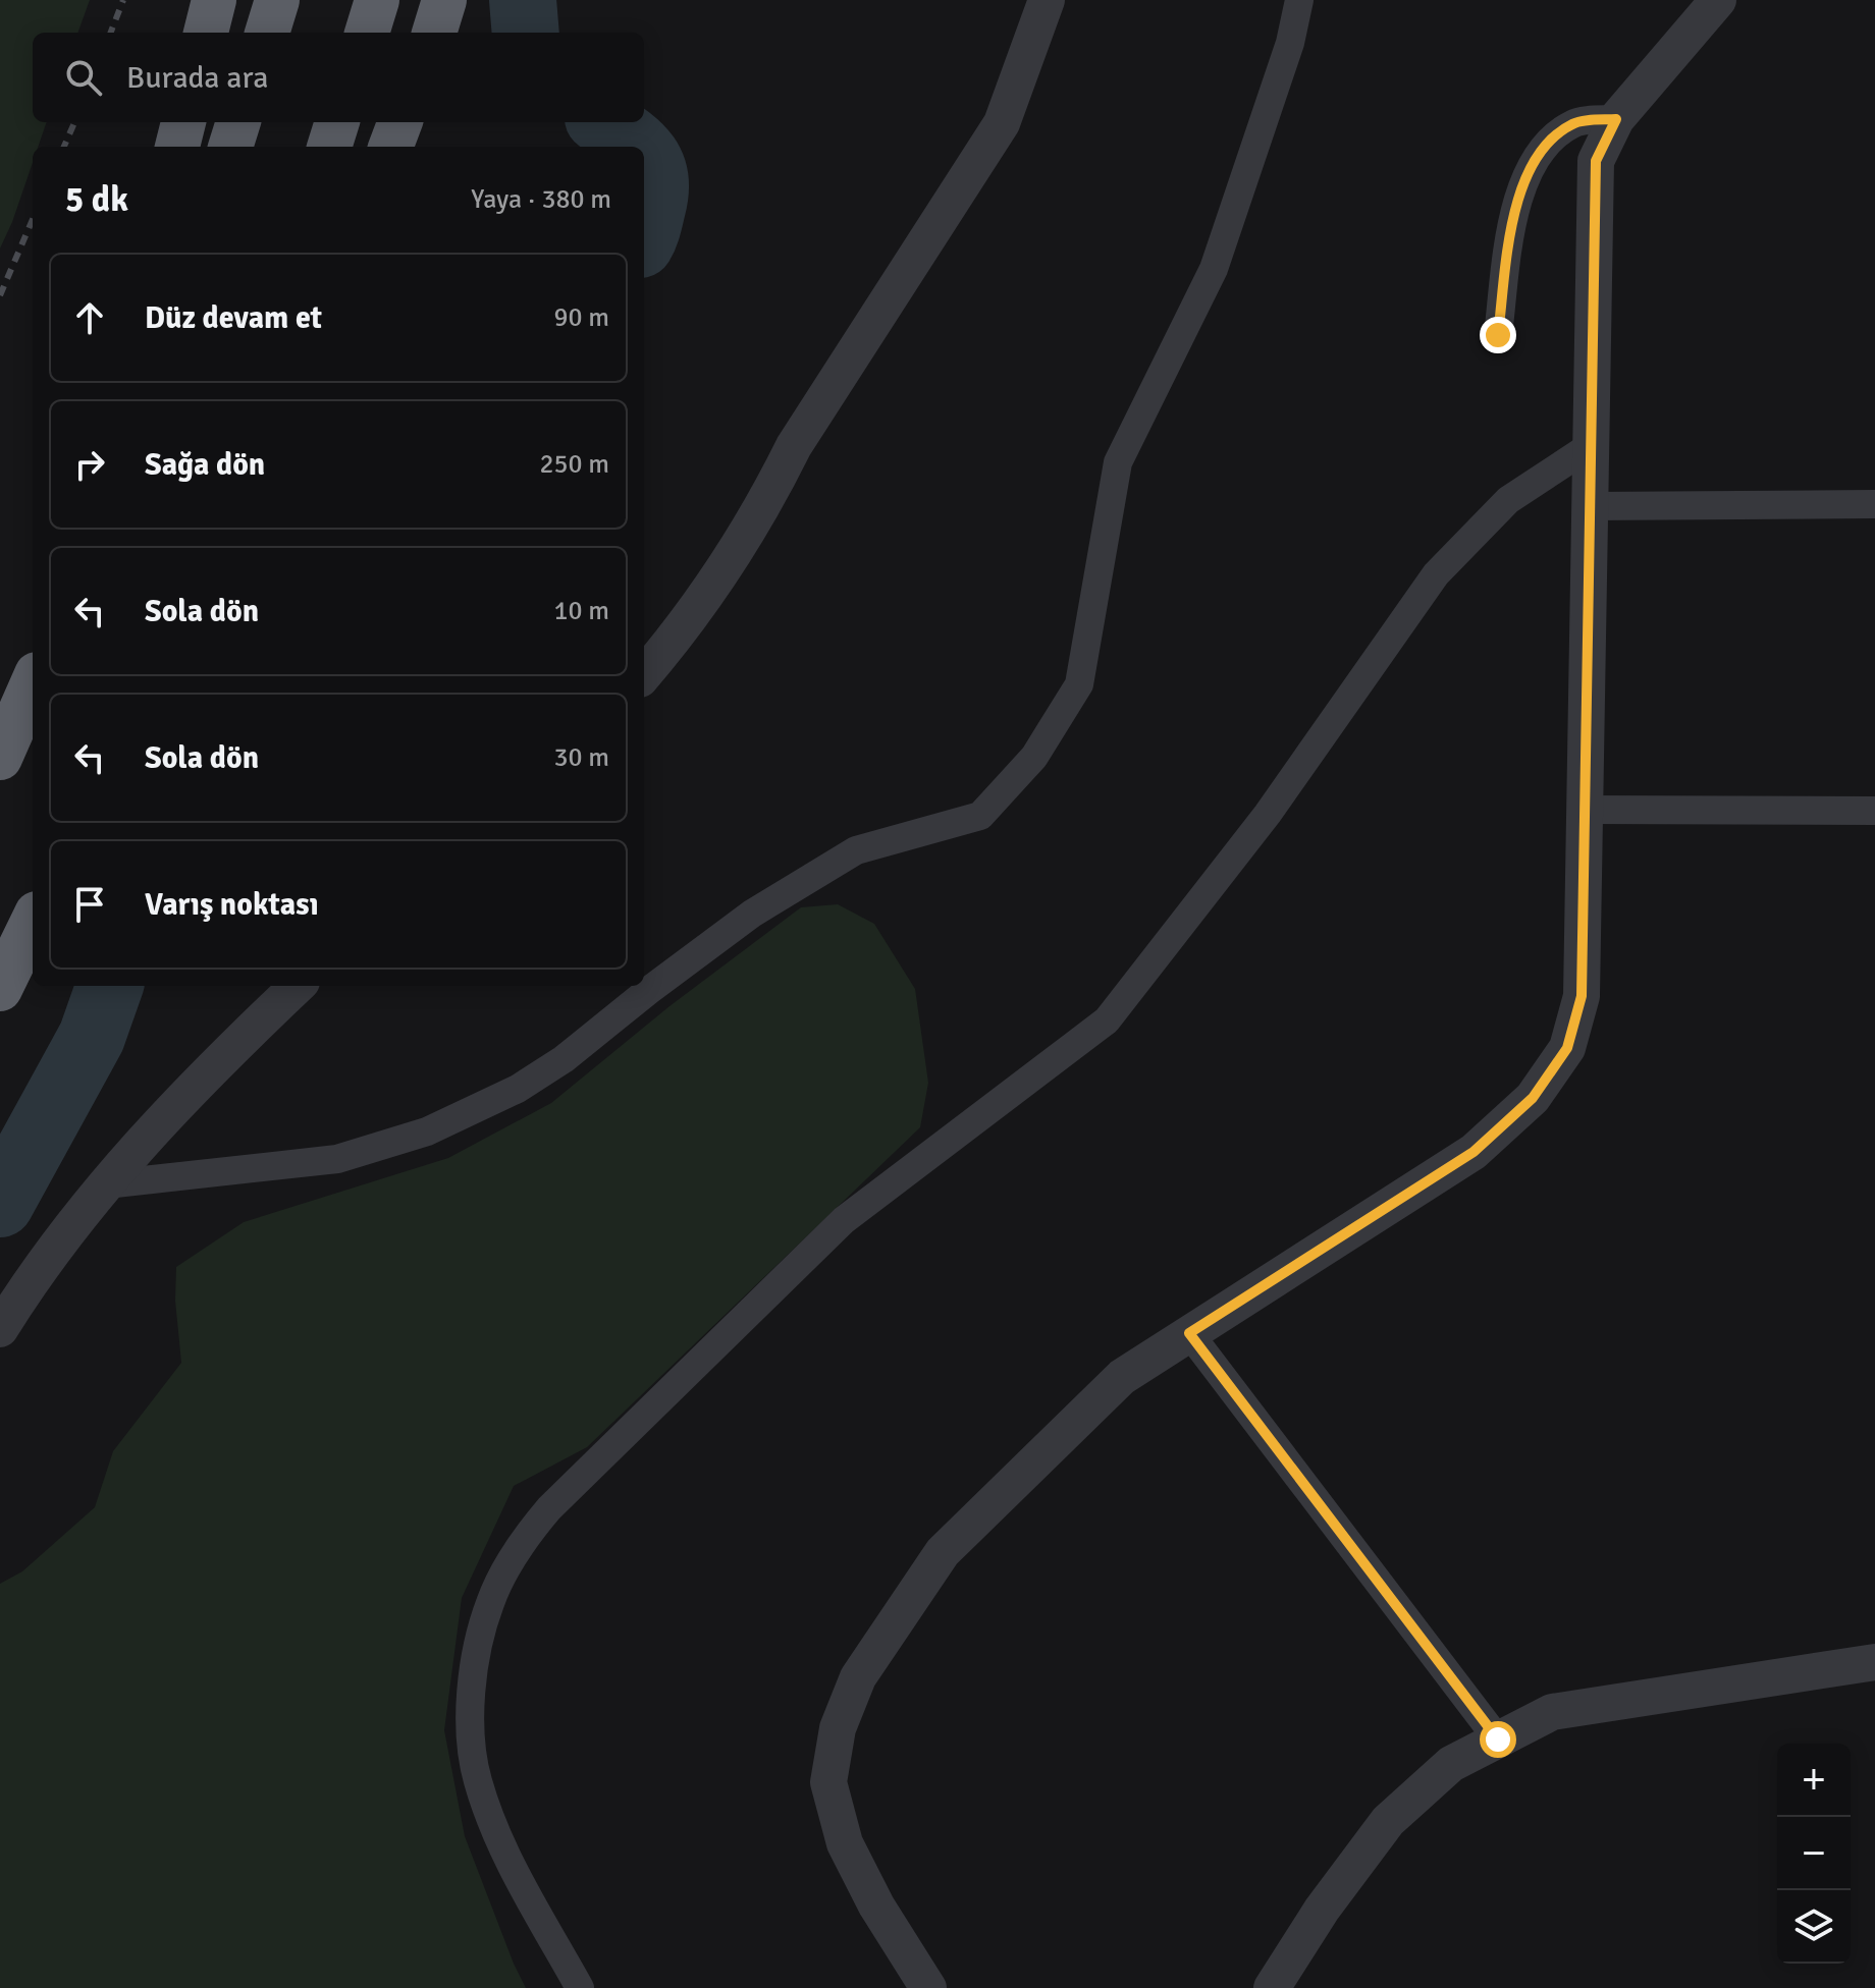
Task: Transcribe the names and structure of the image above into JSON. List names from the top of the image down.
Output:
{
  "page": {
    "search": "Burada ara",
    "heading": ["5 dk", "Yaya · 380 m"],
    "list": [
      ["Düz devam et", "90 m"],
      ["Sağa dön", "250 m"],
      ["Sola dön", "10 m"],
      ["Sola dön", "30 m"],
      "Varış noktası"
    ],
    "map_buttons": ["+", "−"]
  }
}
